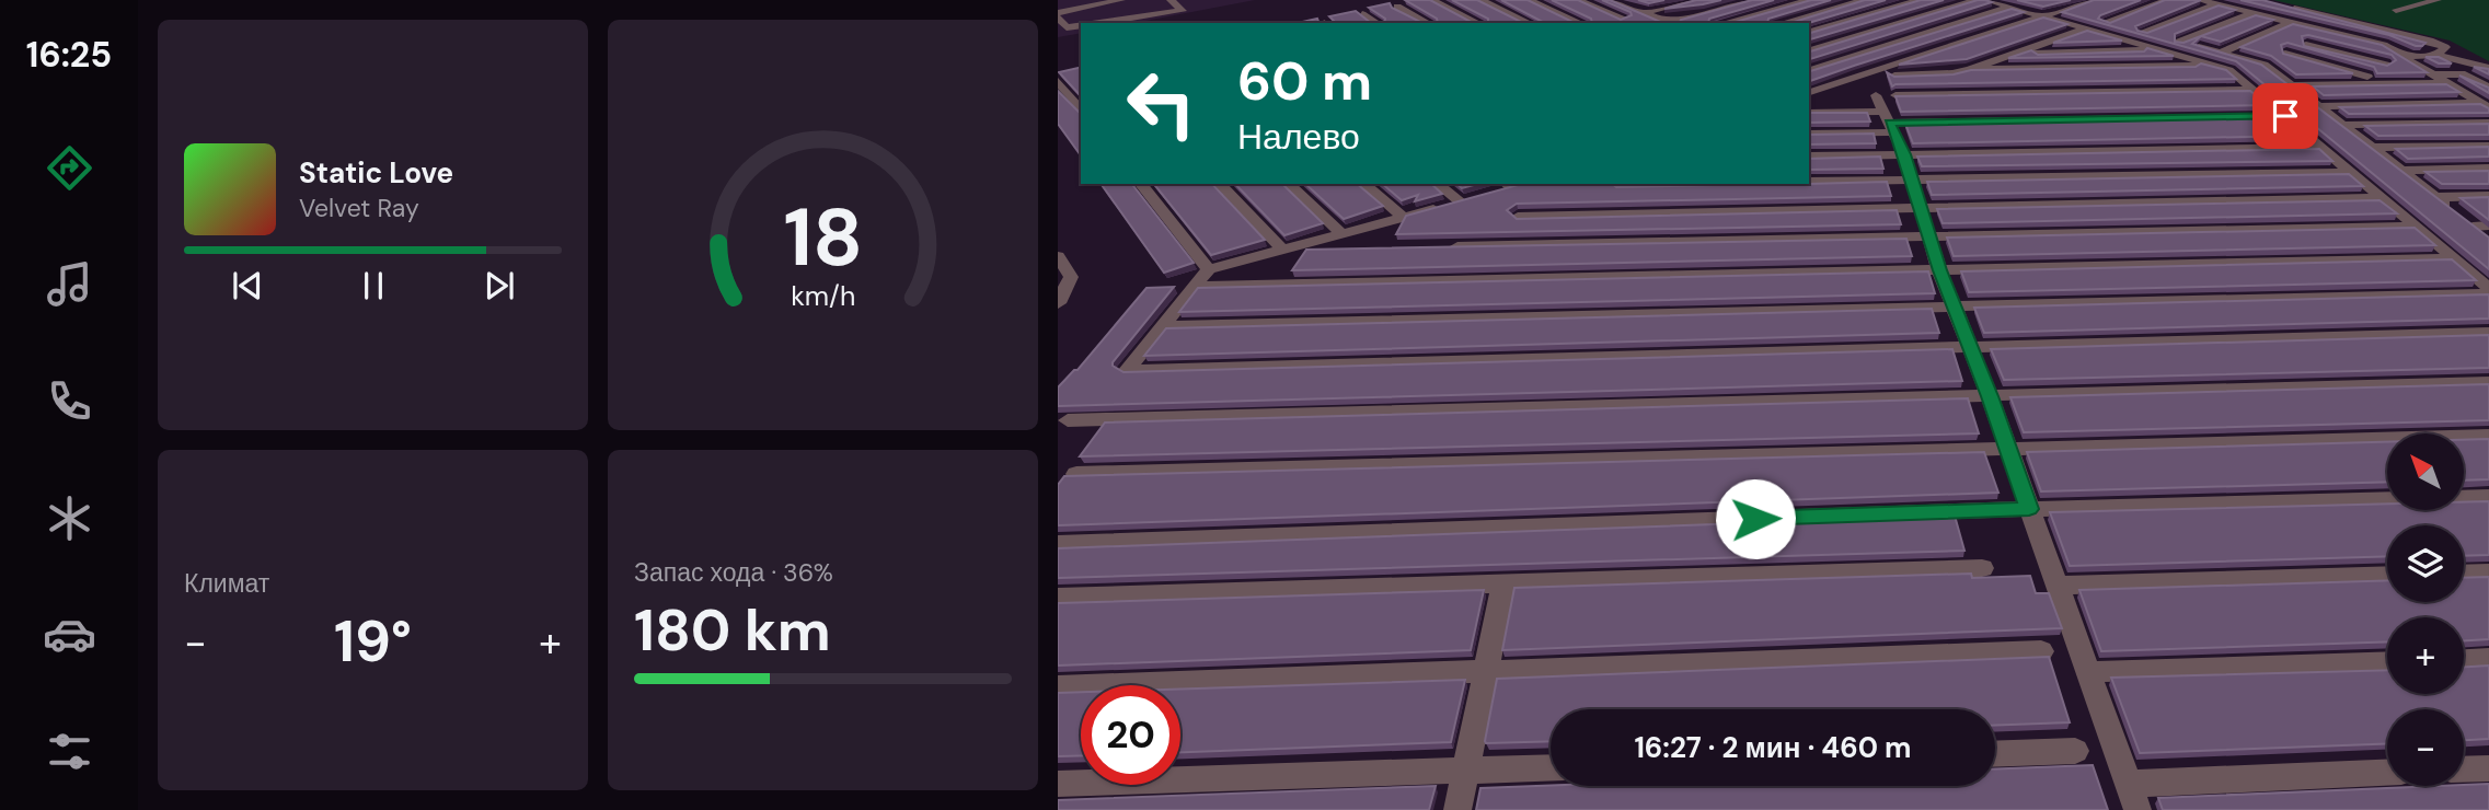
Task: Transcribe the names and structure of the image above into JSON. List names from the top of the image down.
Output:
{
  "north": "top left",
  "page": {
    "tabs": "16:25",
    "turn": ["60 m", "Налево"],
    "song": ["Static Love", "Velvet Ray"],
    "map_buttons": ["+", "−"],
    "tile": [
      "Климат",
      ["Запас хода · 36%", "180 km"]
    ],
    "heat": ["−", "19°", "+"],
    "limit": "20",
    "trip": "16:27 · 2 мин · 460 m",
    "gauge": ["18", "km/h"]
  }
}
